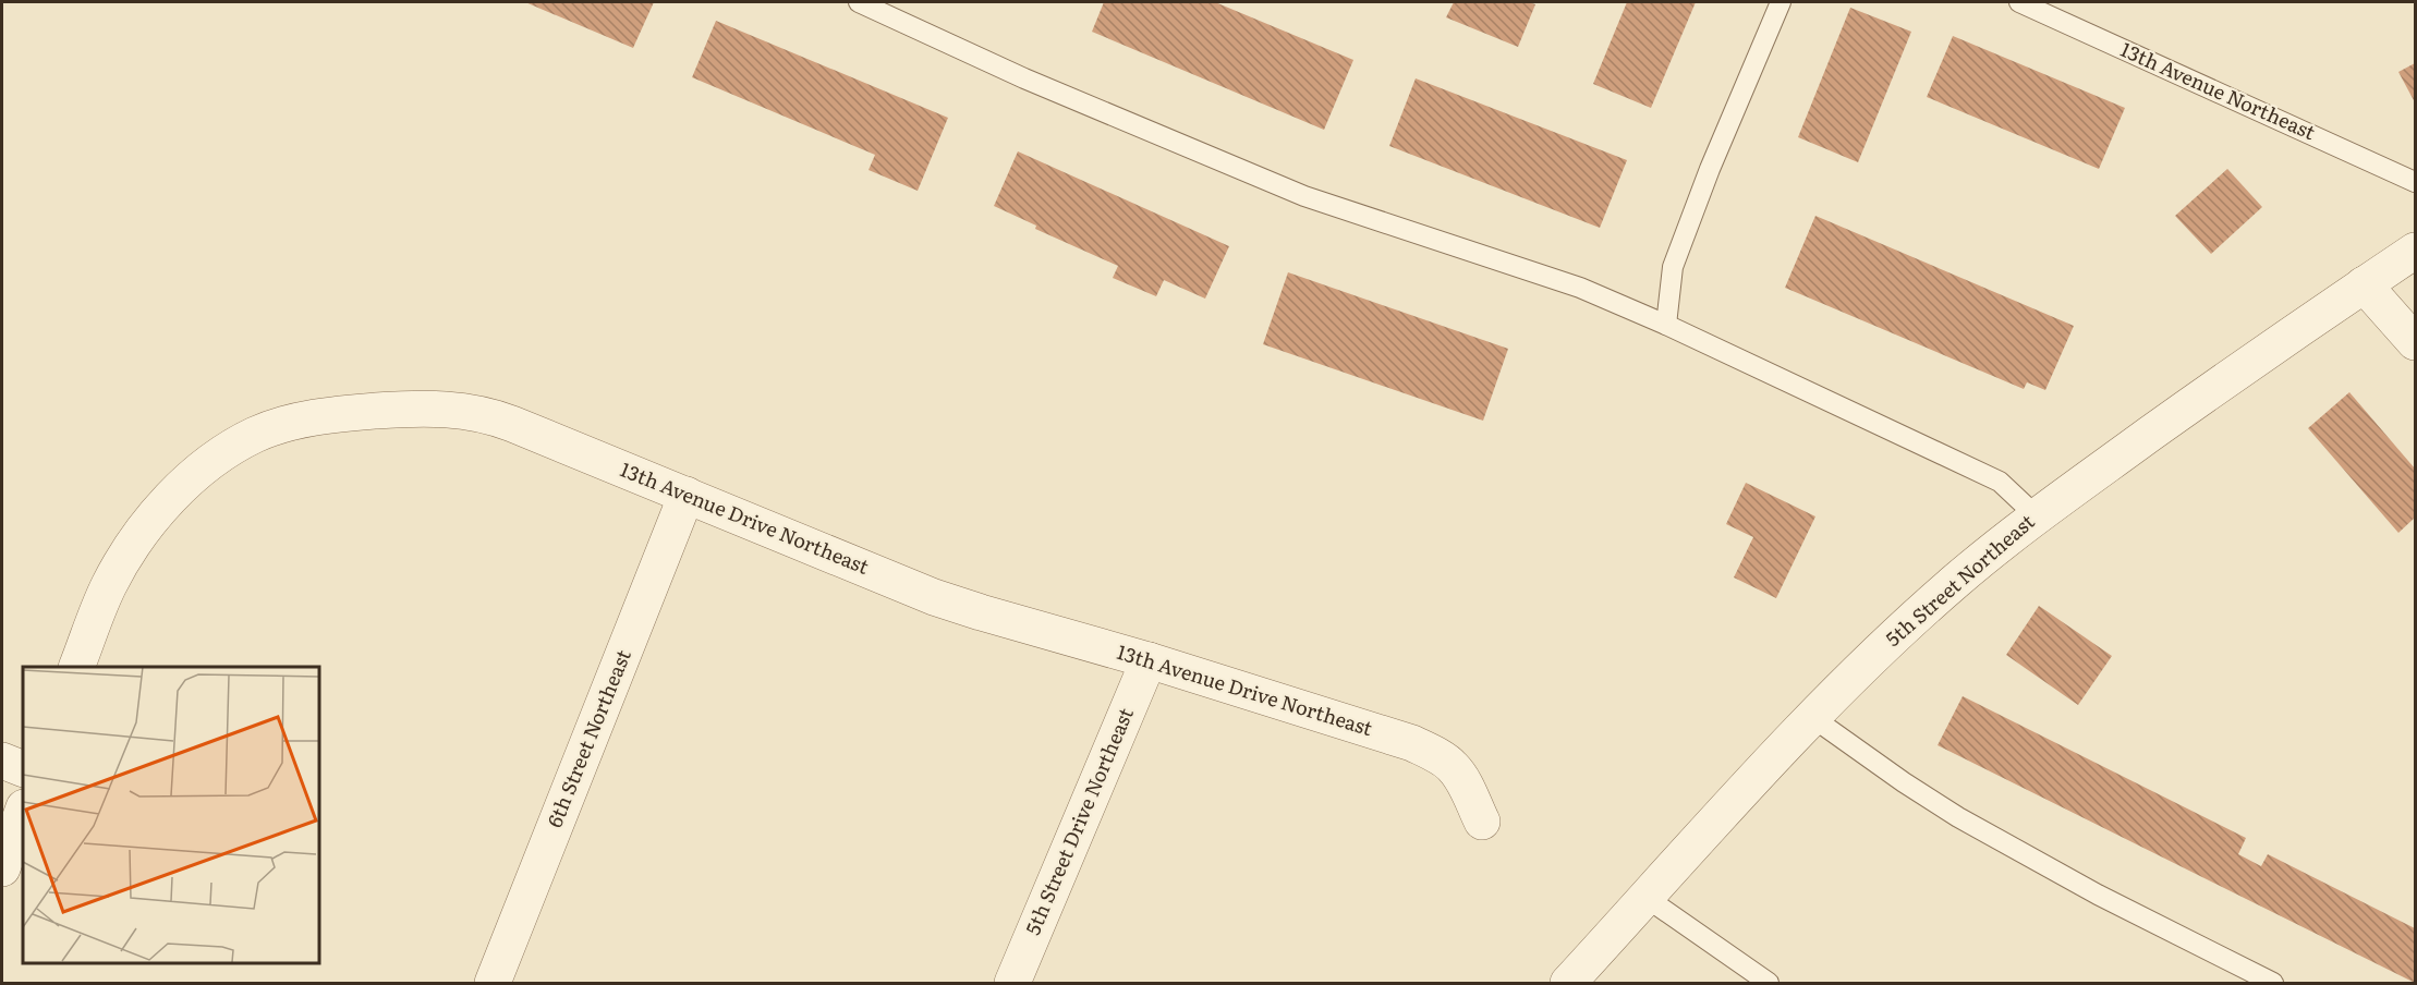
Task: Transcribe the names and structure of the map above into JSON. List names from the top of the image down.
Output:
{
  "streets": {
    "street": [
      "13th Avenue Drive Northeast",
      "5th Street Northeast",
      "6th Street Northeast",
      "5th Street Drive Northeast"
    ],
    "lane": ["13th Avenue Northeast"]
  },
  "crossings": [
    ["13th Avenue Drive Northeast", "6th Street Northeast"],
    ["13th Avenue Drive Northeast", "5th Street Drive Northeast"]
  ]
}
